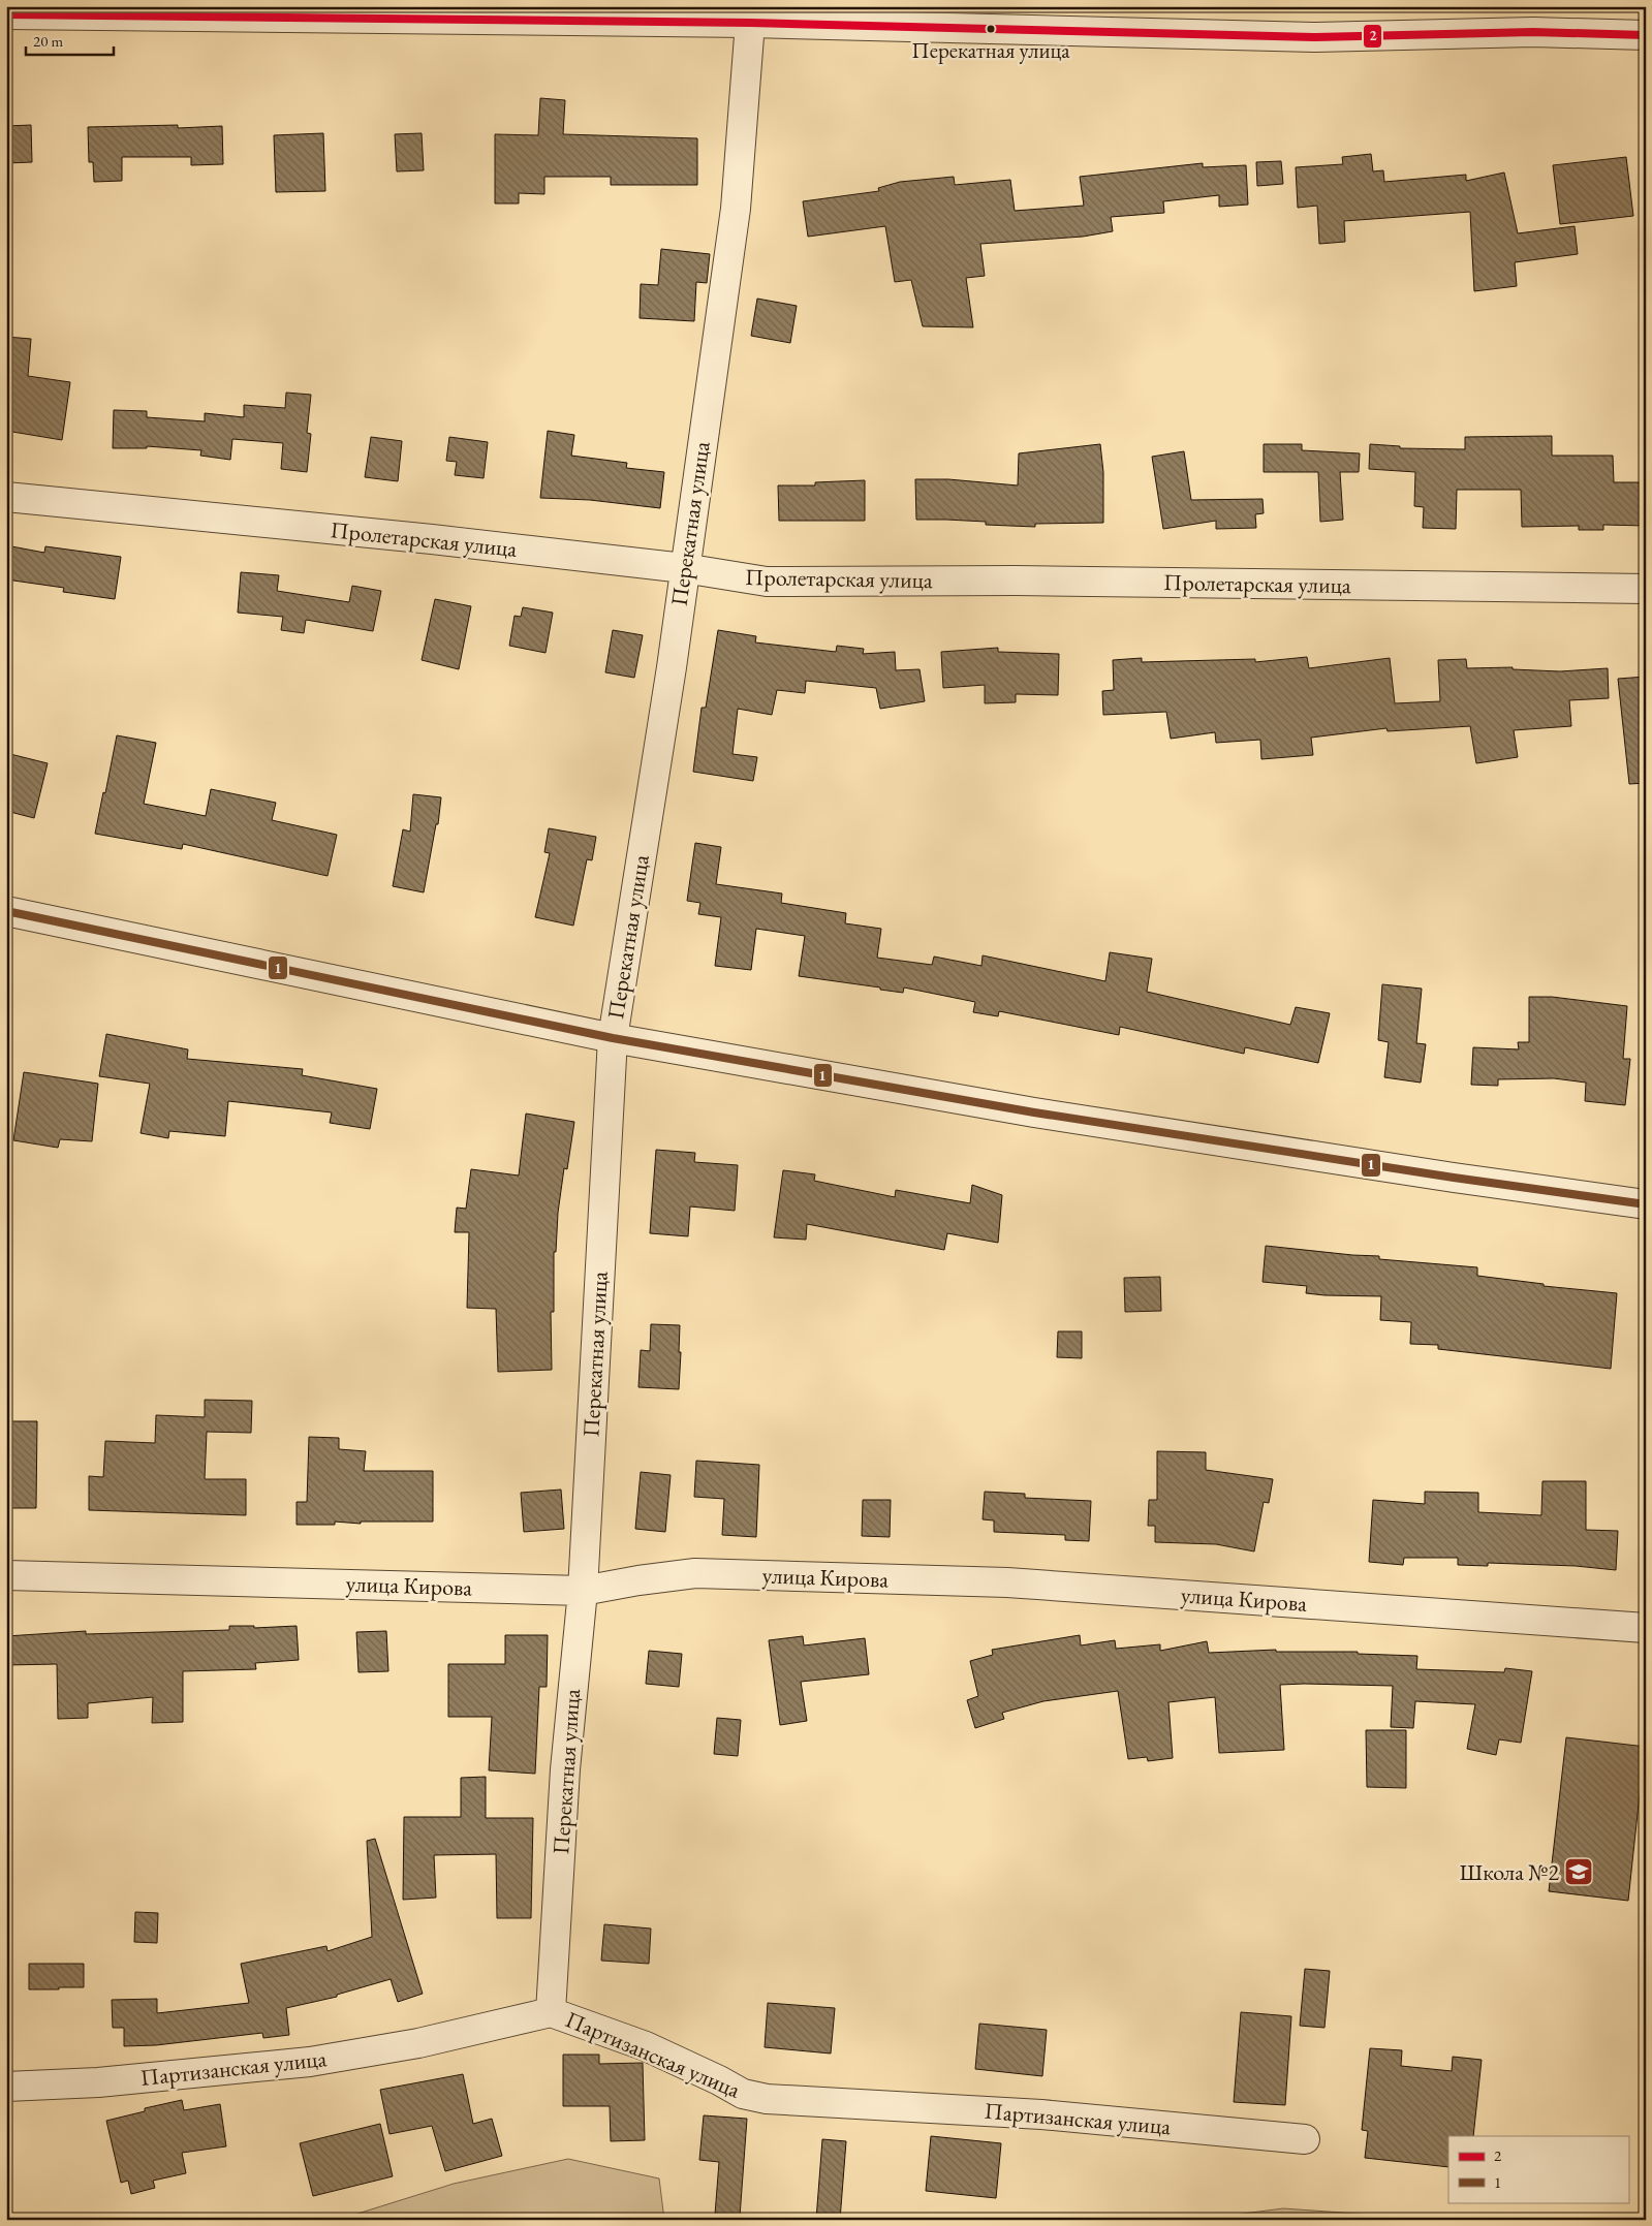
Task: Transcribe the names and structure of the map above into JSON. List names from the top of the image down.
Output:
{
  "streets": {
    "street": [
      "Перекатная улица",
      "Пролетарская улица",
      "улица Кирова",
      "Партизанская улица"
    ]
  },
  "crossings": [
    ["Перекатная улица", "Пролетарская улица"],
    ["Перекатная улица", "улица Кирова"],
    ["Перекатная улица", "Партизанская улица"]
  ],
  "places": {
    "other": ["Перекатная улица"],
    "school or university": ["Школа №2"]
  },
  "lines": ["transit line 2", "transit line 1"],
  "legend": ["2", "1"],
  "scale_bar": "20 m"
}
